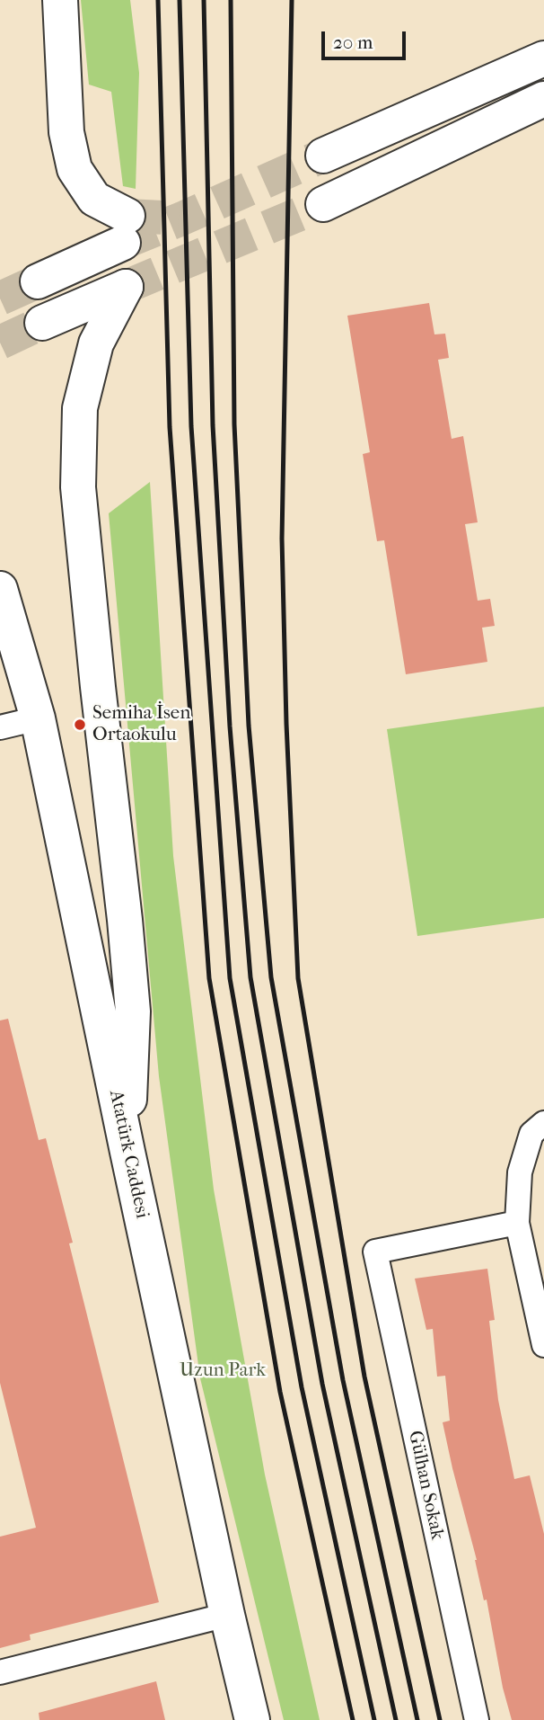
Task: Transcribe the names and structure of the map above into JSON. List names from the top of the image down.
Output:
{
  "streets": {
    "main road": ["Atatürk Caddesi"],
    "street": ["Gülhan Sokak"]
  },
  "parks": ["Uzun Park"],
  "places": ["Semiha İsen Ortaokulu"],
  "scale_bar": "20 m"
}
